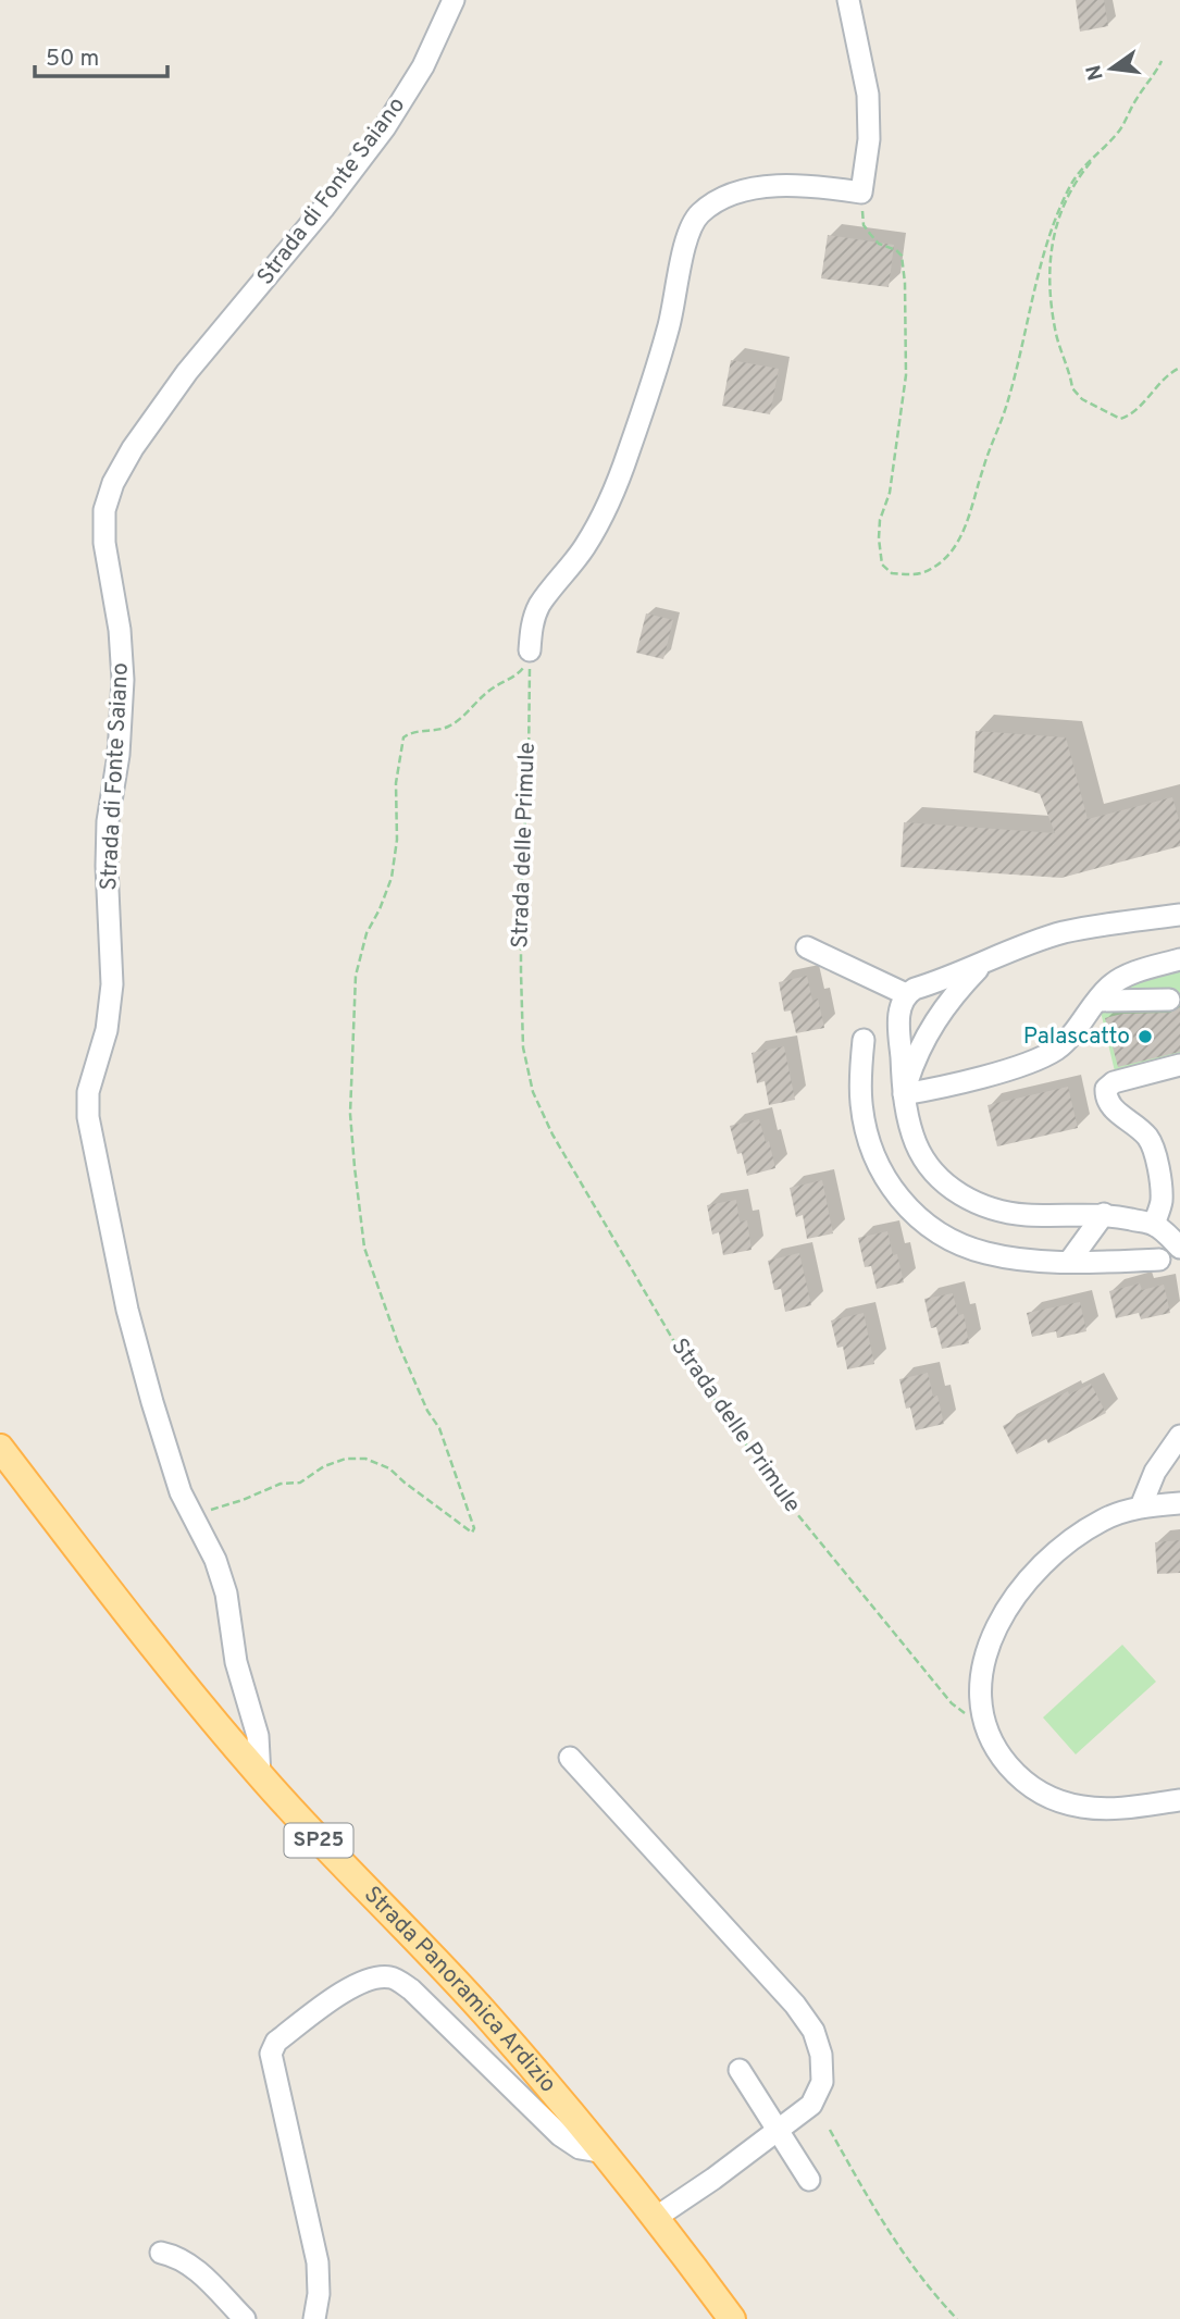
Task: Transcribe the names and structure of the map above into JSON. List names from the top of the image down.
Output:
{
  "streets": {
    "main road": ["SP25", "Strada Panoramica Ardizio"],
    "street": ["Strada di Fonte Saiano"],
    "path": ["Strada delle Primule"]
  },
  "crossings": [
    ["Strada di Fonte Saiano", "Strada Panoramica Ardizio"]
  ],
  "places": ["Palascatto"],
  "scale_bar": "50 m",
  "north": "left"
}
